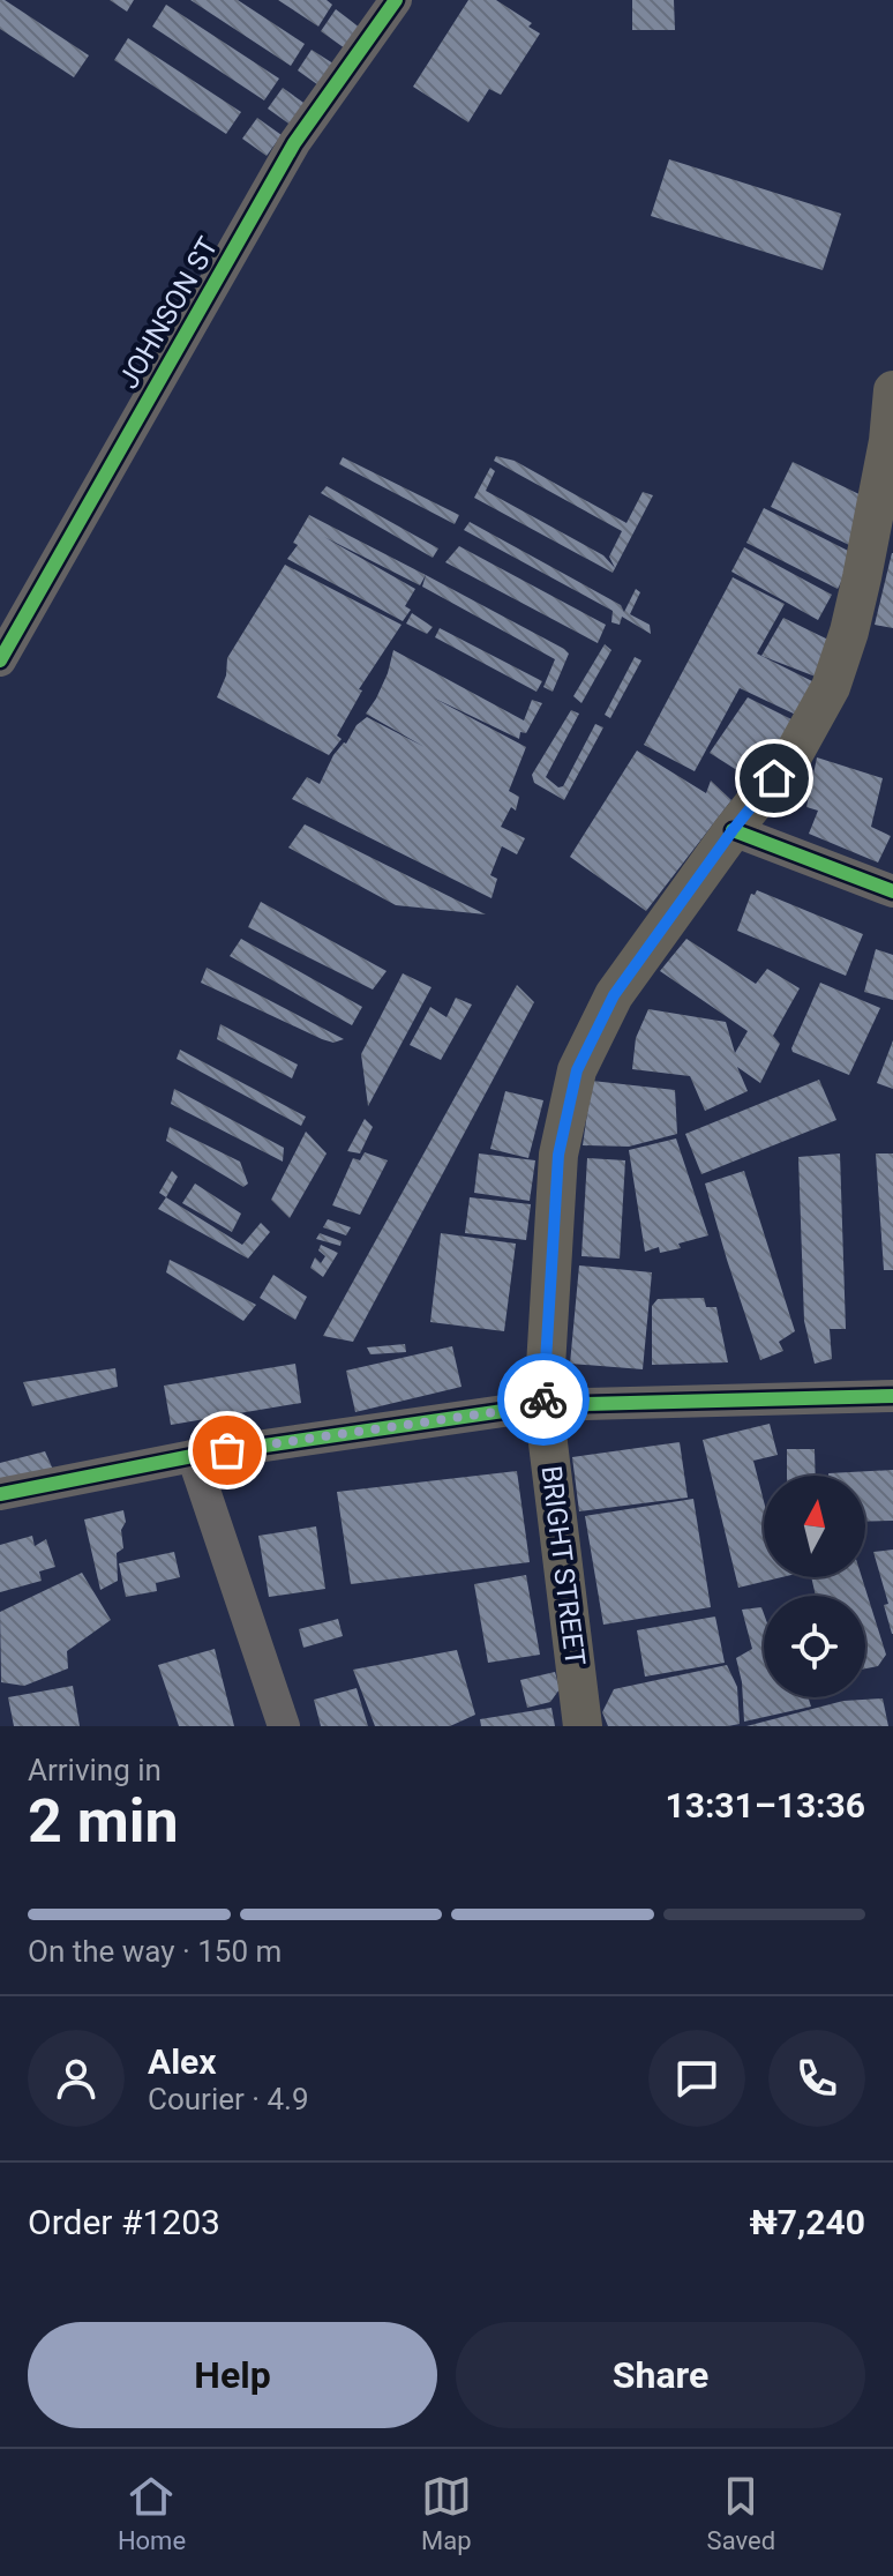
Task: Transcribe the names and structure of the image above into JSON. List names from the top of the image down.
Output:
{
  "streets": {
    "main road": ["BRIGHT STREET"],
    "street": ["JOHNSON ST"]
  },
  "north": "top",
  "page": {
    "heading": ["2 min", "Arriving in", "13:31–13:36"],
    "panel": [
      "Alex",
      "Courier · 4.9",
      "Order #1203",
      "₦7,240"
    ],
    "bar": "On the way · 150 m",
    "buttons": ["Help", "Share"],
    "tabs": ["Home", "Map", "Saved"]
  }
}
